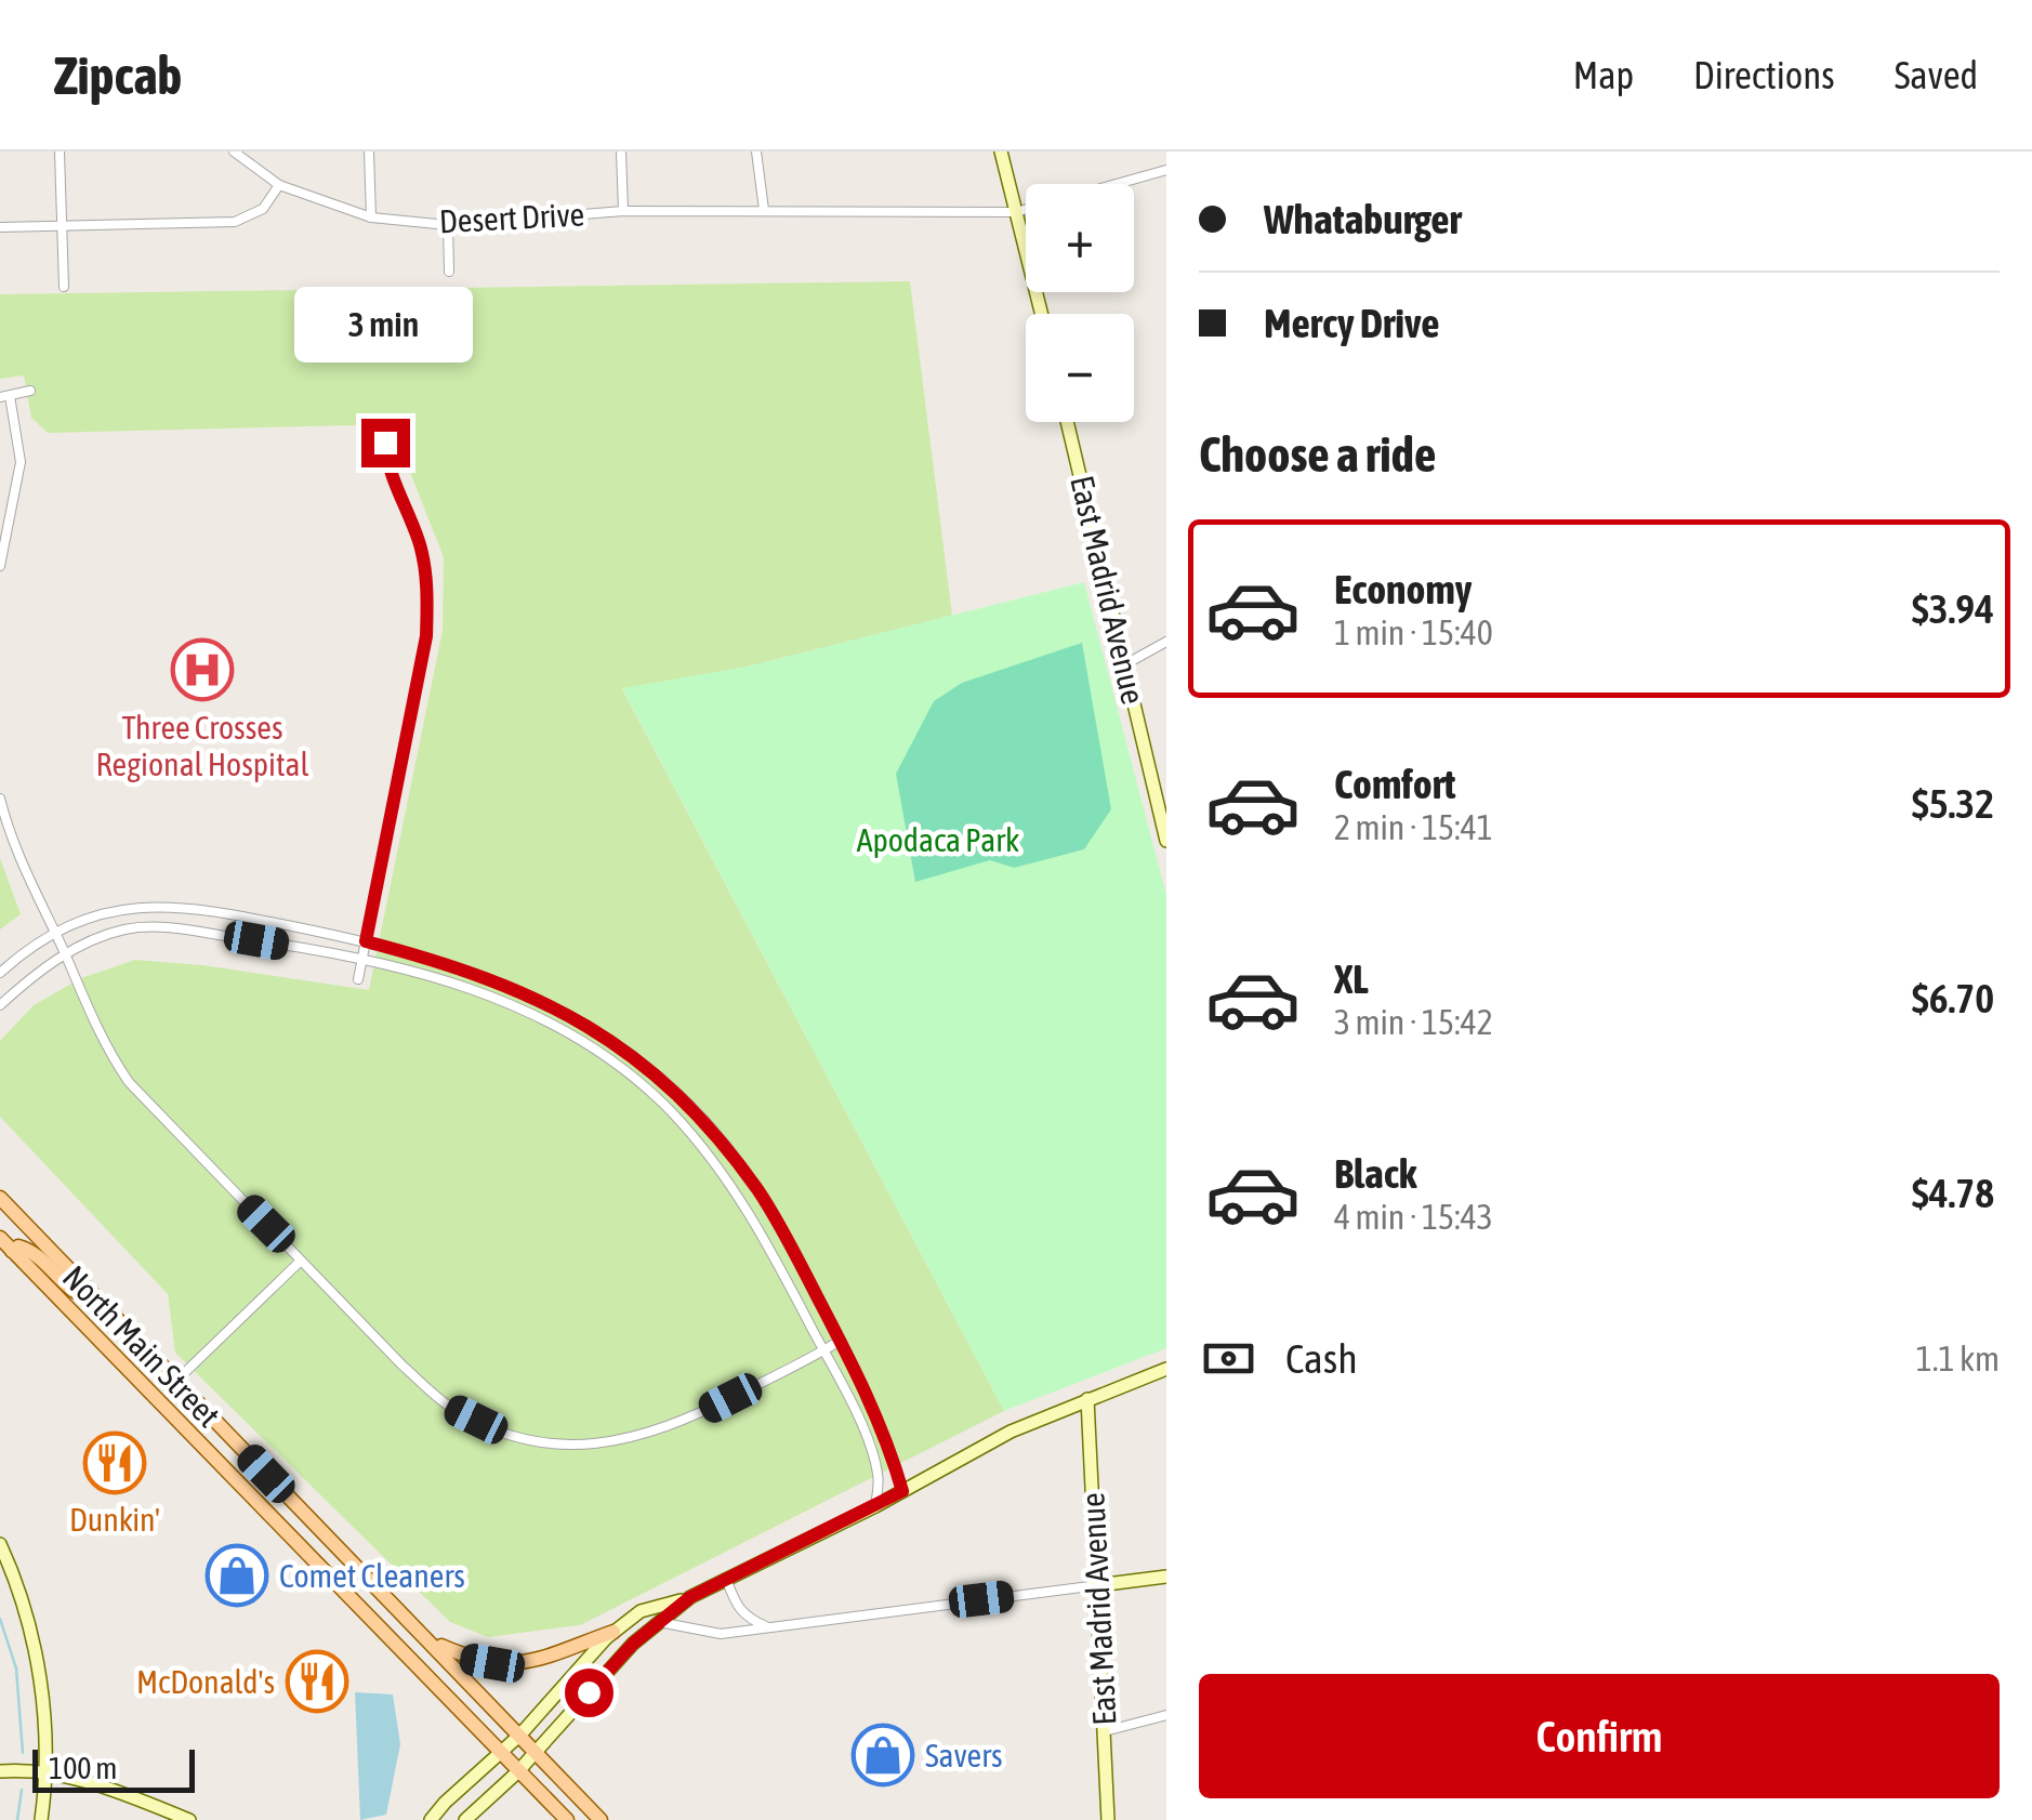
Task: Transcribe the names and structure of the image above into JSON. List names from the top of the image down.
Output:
{
  "streets": {
    "main road": ["North Main Street"],
    "street": ["Desert Drive", "East Madrid Avenue"]
  },
  "parks": ["Apodaca Park"],
  "places": {
    "hospital": ["Three Crosses Regional Hospital"],
    "restaurant": ["Dunkin'", "McDonald's"],
    "shop": ["Comet Cleaners", "Savers"]
  },
  "scale_bar": "100 m",
  "page": {
    "header": "Zipcab",
    "nav": ["Map", "Directions", "Saved"],
    "banner": ["Whataburger", "Mercy Drive"],
    "map_buttons": ["+", "−"],
    "bubble": "3 min",
    "heading": "Choose a ride",
    "list": [
      {
        "name": "Economy",
        "note": "1 min · 15:40",
        "value": "$3.94"
      },
      {
        "name": "Comfort",
        "note": "2 min · 15:41",
        "value": "$5.32"
      },
      {
        "name": "XL",
        "note": "3 min · 15:42",
        "value": "$6.70"
      },
      {
        "name": "Black",
        "note": "4 min · 15:43",
        "value": "$4.78"
      }
    ],
    "pay": ["Cash", "1.1 km"],
    "buttons": "Confirm",
    "scale": "100 m"
  }
}
